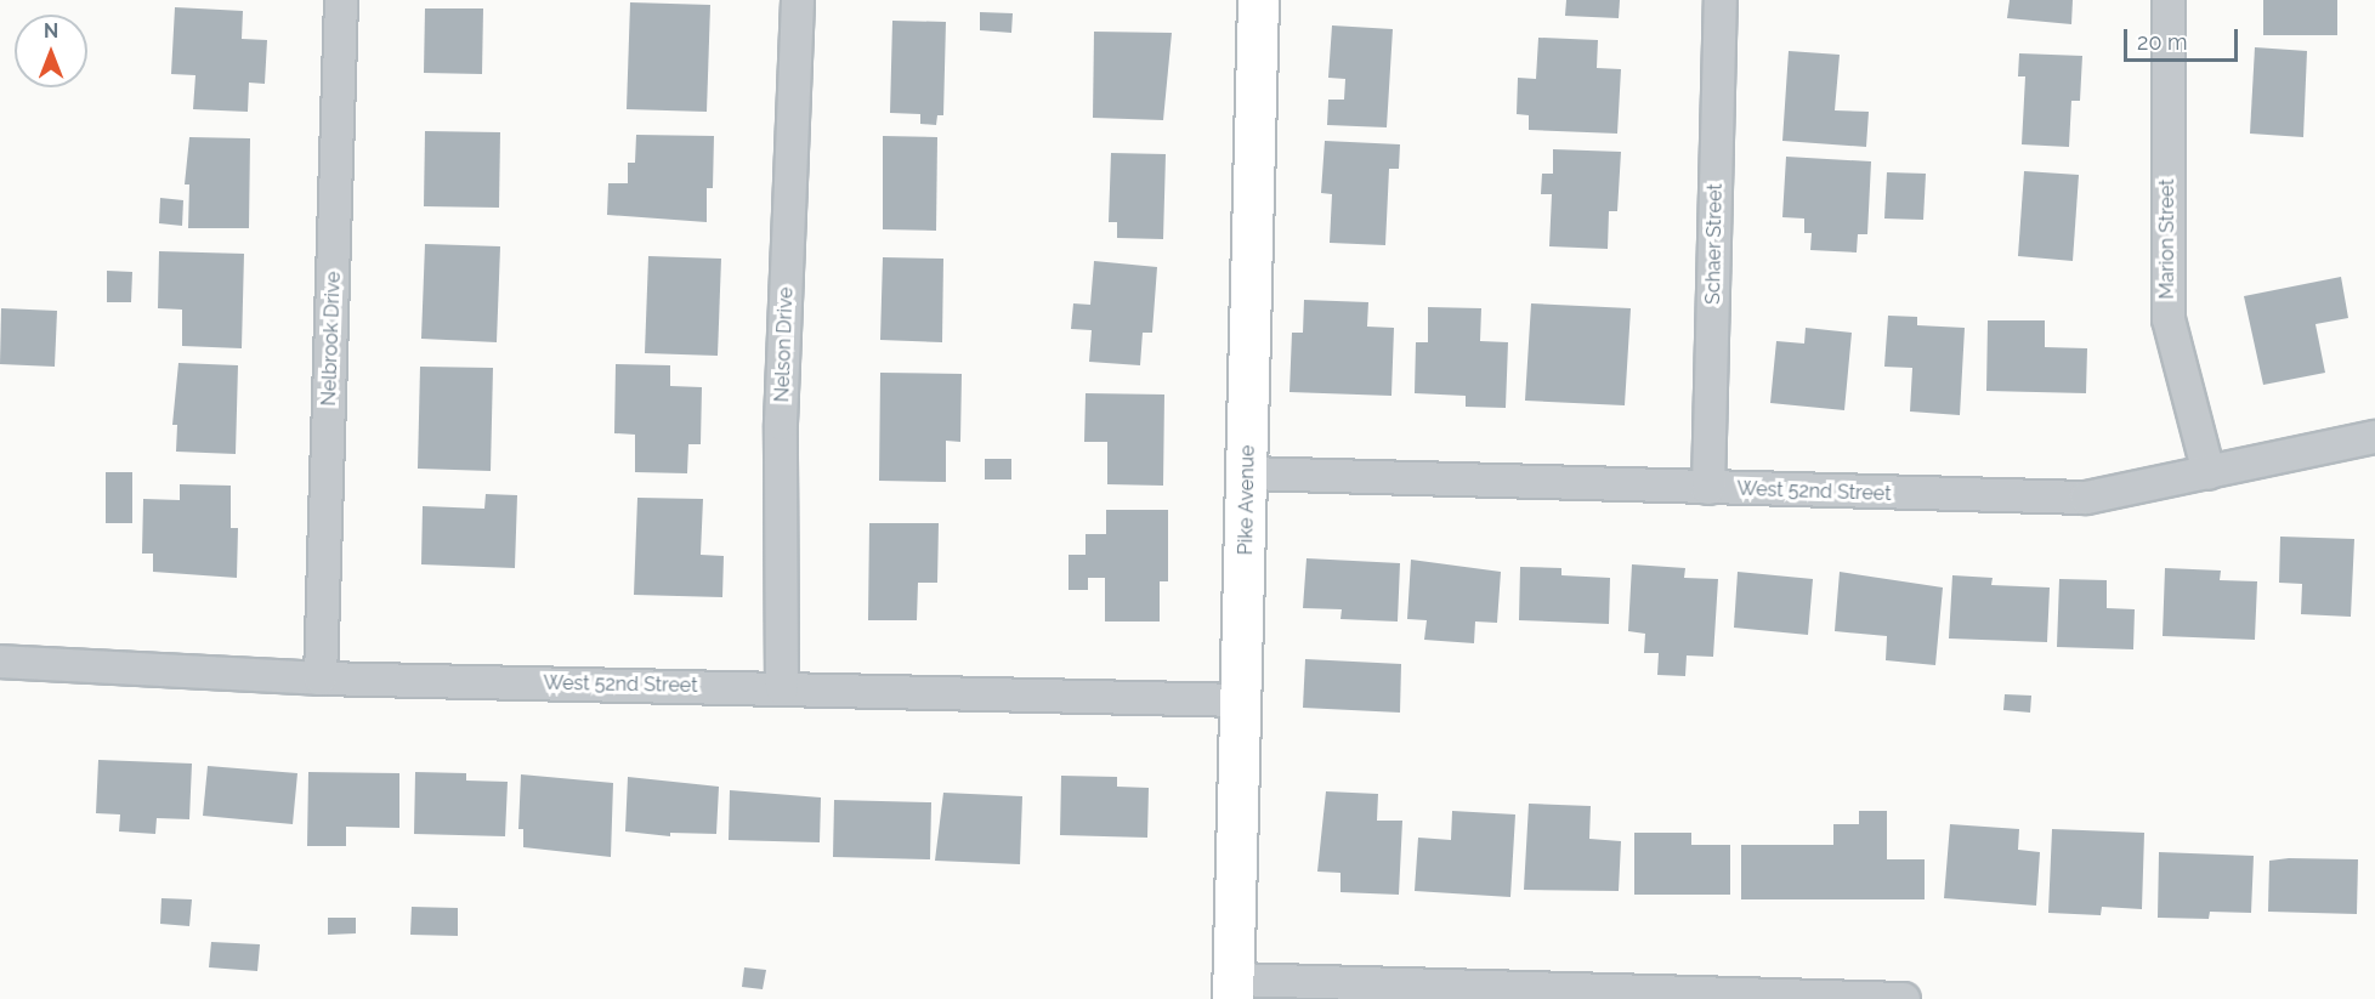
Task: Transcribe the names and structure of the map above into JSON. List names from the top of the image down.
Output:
{
  "streets": {
    "street": [
      "Marion Street",
      "Schaer Street",
      "Nelbrook Drive",
      "Nelson Drive",
      "West 52nd Street",
      "Pike Avenue"
    ]
  },
  "crossings": [
    ["Marion Street", "West 52nd Street"],
    ["Schaer Street", "West 52nd Street"],
    ["Nelbrook Drive", "West 52nd Street"],
    ["Nelson Drive", "West 52nd Street"],
    ["West 52nd Street", "Pike Avenue"]
  ],
  "scale_bar": "20 m",
  "north": "top"
}
